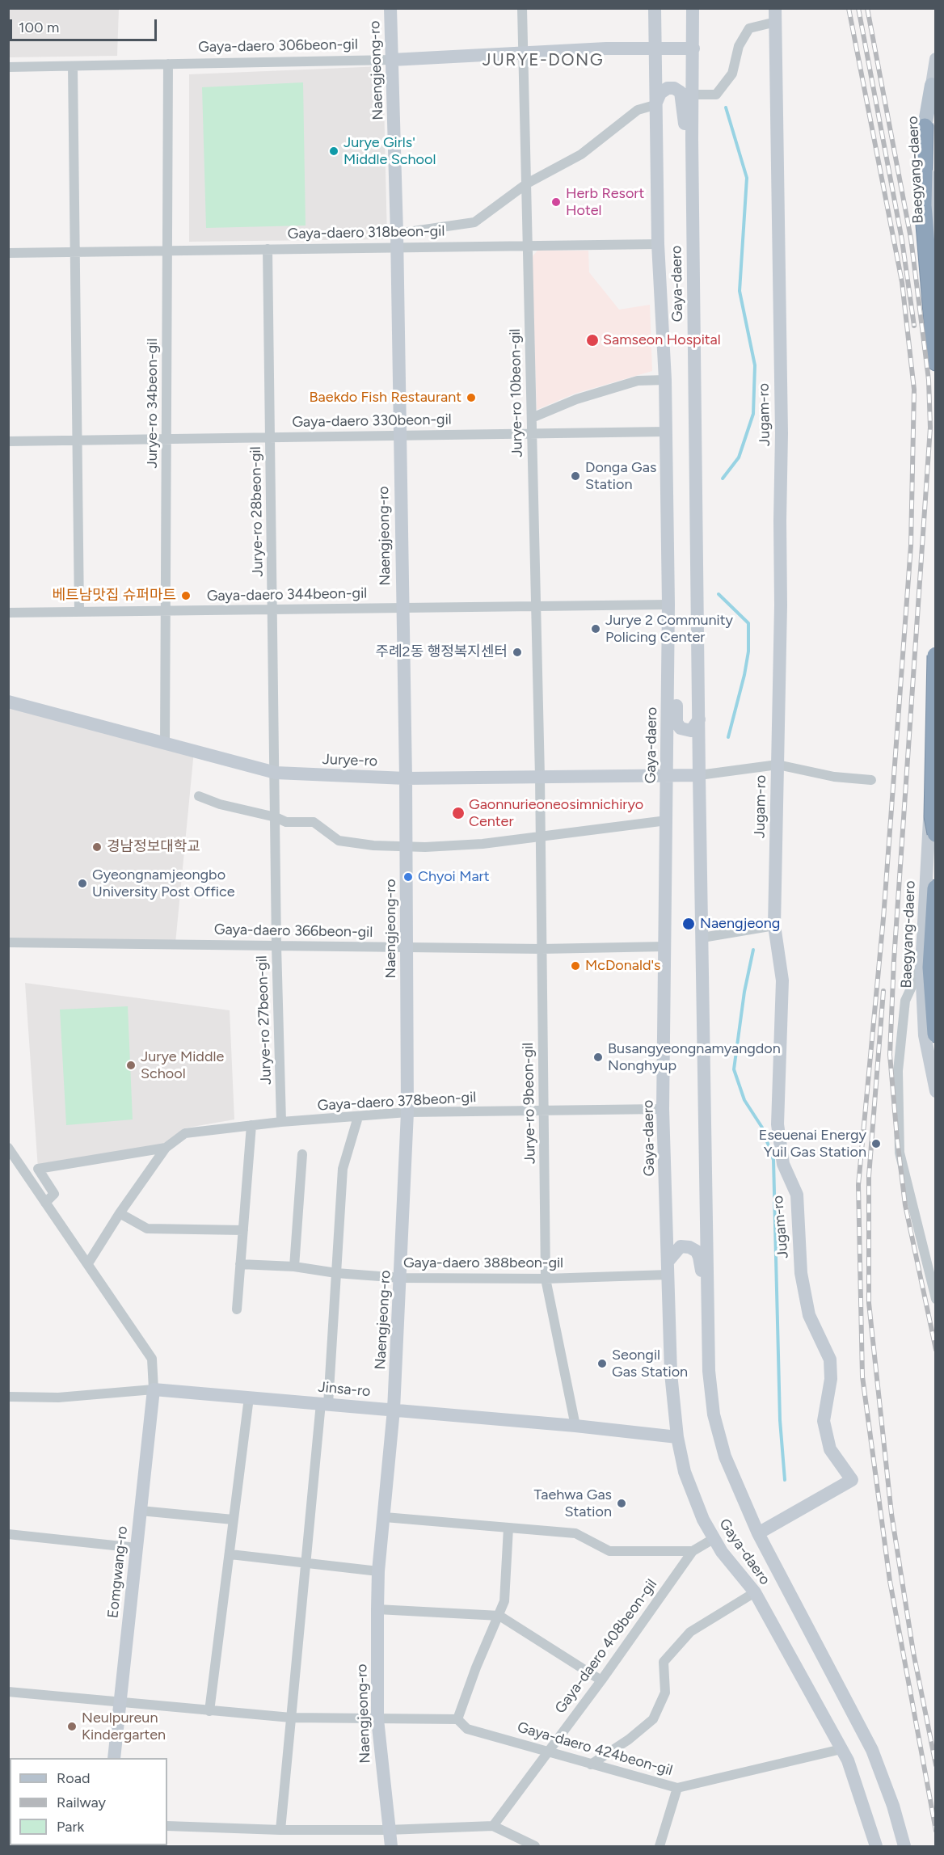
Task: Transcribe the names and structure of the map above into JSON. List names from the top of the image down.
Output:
{
  "streets": {
    "main road": [
      "Gaya-daero 306beon-gil",
      "Naengjeong-ro",
      "Baegyang-daero",
      "Gaya-daero",
      "Jugam-ro",
      "Jurye-ro",
      "Jinsa-ro",
      "Eomgwang-ro"
    ],
    "street": [
      "Gaya-daero 318beon-gil",
      "Jurye-ro 10beon-gil",
      "Jurye-ro 34beon-gil",
      "Gaya-daero 330beon-gil",
      "Jurye-ro 28beon-gil",
      "Gaya-daero 344beon-gil",
      "Gaya-daero 366beon-gil",
      "Jurye-ro 27beon-gil",
      "Gaya-daero 378beon-gil",
      "Jurye-ro 9beon-gil",
      "Gaya-daero 388beon-gil",
      "Gaya-daero 408beon-gil",
      "Gaya-daero 424beon-gil"
    ]
  },
  "crossings": [
    ["Gaya-daero 306beon-gil", "Naengjeong-ro"],
    ["Gaya-daero 306beon-gil", "Gaya-daero"],
    ["Gaya-daero 306beon-gil", "Jurye-ro 10beon-gil"],
    ["Gaya-daero 306beon-gil", "Jurye-ro 34beon-gil"],
    ["Naengjeong-ro", "Gaya-daero 318beon-gil"],
    ["Naengjeong-ro", "Gaya-daero 330beon-gil"],
    ["Naengjeong-ro", "Gaya-daero 344beon-gil"],
    ["Naengjeong-ro", "Jurye-ro"],
    ["Naengjeong-ro", "Gaya-daero 366beon-gil"],
    ["Naengjeong-ro", "Gaya-daero 378beon-gil"],
    ["Naengjeong-ro", "Gaya-daero 388beon-gil"],
    ["Naengjeong-ro", "Jinsa-ro"],
    ["Gaya-daero 318beon-gil", "Gaya-daero"],
    ["Gaya-daero 318beon-gil", "Jurye-ro 10beon-gil"],
    ["Gaya-daero 318beon-gil", "Jurye-ro 34beon-gil"],
    ["Gaya-daero 318beon-gil", "Jurye-ro 28beon-gil"],
    ["Gaya-daero", "Jugam-ro"],
    ["Gaya-daero", "Gaya-daero 330beon-gil"],
    ["Gaya-daero", "Gaya-daero 344beon-gil"],
    ["Gaya-daero", "Jurye-ro"],
    ["Gaya-daero", "Gaya-daero 366beon-gil"],
    ["Gaya-daero", "Gaya-daero 378beon-gil"],
    ["Gaya-daero", "Gaya-daero 388beon-gil"],
    ["Gaya-daero", "Jinsa-ro"],
    ["Gaya-daero", "Gaya-daero 408beon-gil"],
    ["Gaya-daero", "Gaya-daero 424beon-gil"],
    ["Jurye-ro 10beon-gil", "Gaya-daero 330beon-gil"],
    ["Jurye-ro 10beon-gil", "Gaya-daero 344beon-gil"],
    ["Jurye-ro 10beon-gil", "Jurye-ro"],
    ["Jurye-ro 10beon-gil", "Jurye-ro 9beon-gil"],
    ["Jurye-ro 34beon-gil", "Gaya-daero 330beon-gil"],
    ["Jurye-ro 34beon-gil", "Gaya-daero 344beon-gil"],
    ["Jurye-ro 34beon-gil", "Jurye-ro"],
    ["Gaya-daero 330beon-gil", "Jurye-ro 28beon-gil"],
    ["Jurye-ro 28beon-gil", "Gaya-daero 344beon-gil"],
    ["Jurye-ro 28beon-gil", "Jurye-ro"],
    ["Jurye-ro 28beon-gil", "Jurye-ro 27beon-gil"],
    ["Jurye-ro", "Jurye-ro 27beon-gil"],
    ["Jurye-ro", "Jurye-ro 9beon-gil"],
    ["Gaya-daero 366beon-gil", "Jurye-ro 27beon-gil"],
    ["Gaya-daero 366beon-gil", "Jurye-ro 9beon-gil"],
    ["Jurye-ro 27beon-gil", "Gaya-daero 378beon-gil"],
    ["Gaya-daero 378beon-gil", "Jurye-ro 9beon-gil"],
    ["Jurye-ro 9beon-gil", "Gaya-daero 388beon-gil"],
    ["Jurye-ro 9beon-gil", "Jinsa-ro"],
    ["Jinsa-ro", "Eomgwang-ro"],
    ["Gaya-daero 408beon-gil", "Gaya-daero 424beon-gil"]
  ],
  "districts": ["JURYE-DONG"],
  "places": [
    "Jurye Girls' Middle School",
    "Herb Resort Hotel",
    "Samseon Hospital",
    "Baekdo Fish Restaurant",
    "Donga Gas Station",
    "베트남맛집 슈퍼마트",
    "Jurye 2 Community Policing Center",
    "주례2동 행정복지센터",
    "Gaonnurieoneosimnichiryo Center",
    "경남정보대학교",
    "Chyoi Mart",
    "Gyeongnamjeongbo University Post Office",
    "Naengjeong",
    "McDonald's",
    "Busangyeongnamyangdon Nonghyup",
    "Jurye Middle School",
    "Eseuenai Energy Yuil Gas Station",
    "Seongil Gas Station",
    "Taehwa Gas Station",
    "Neulpureun Kindergarten"
  ],
  "legend": ["Road", "Railway", "Park"],
  "scale_bar": "100 m"
}
